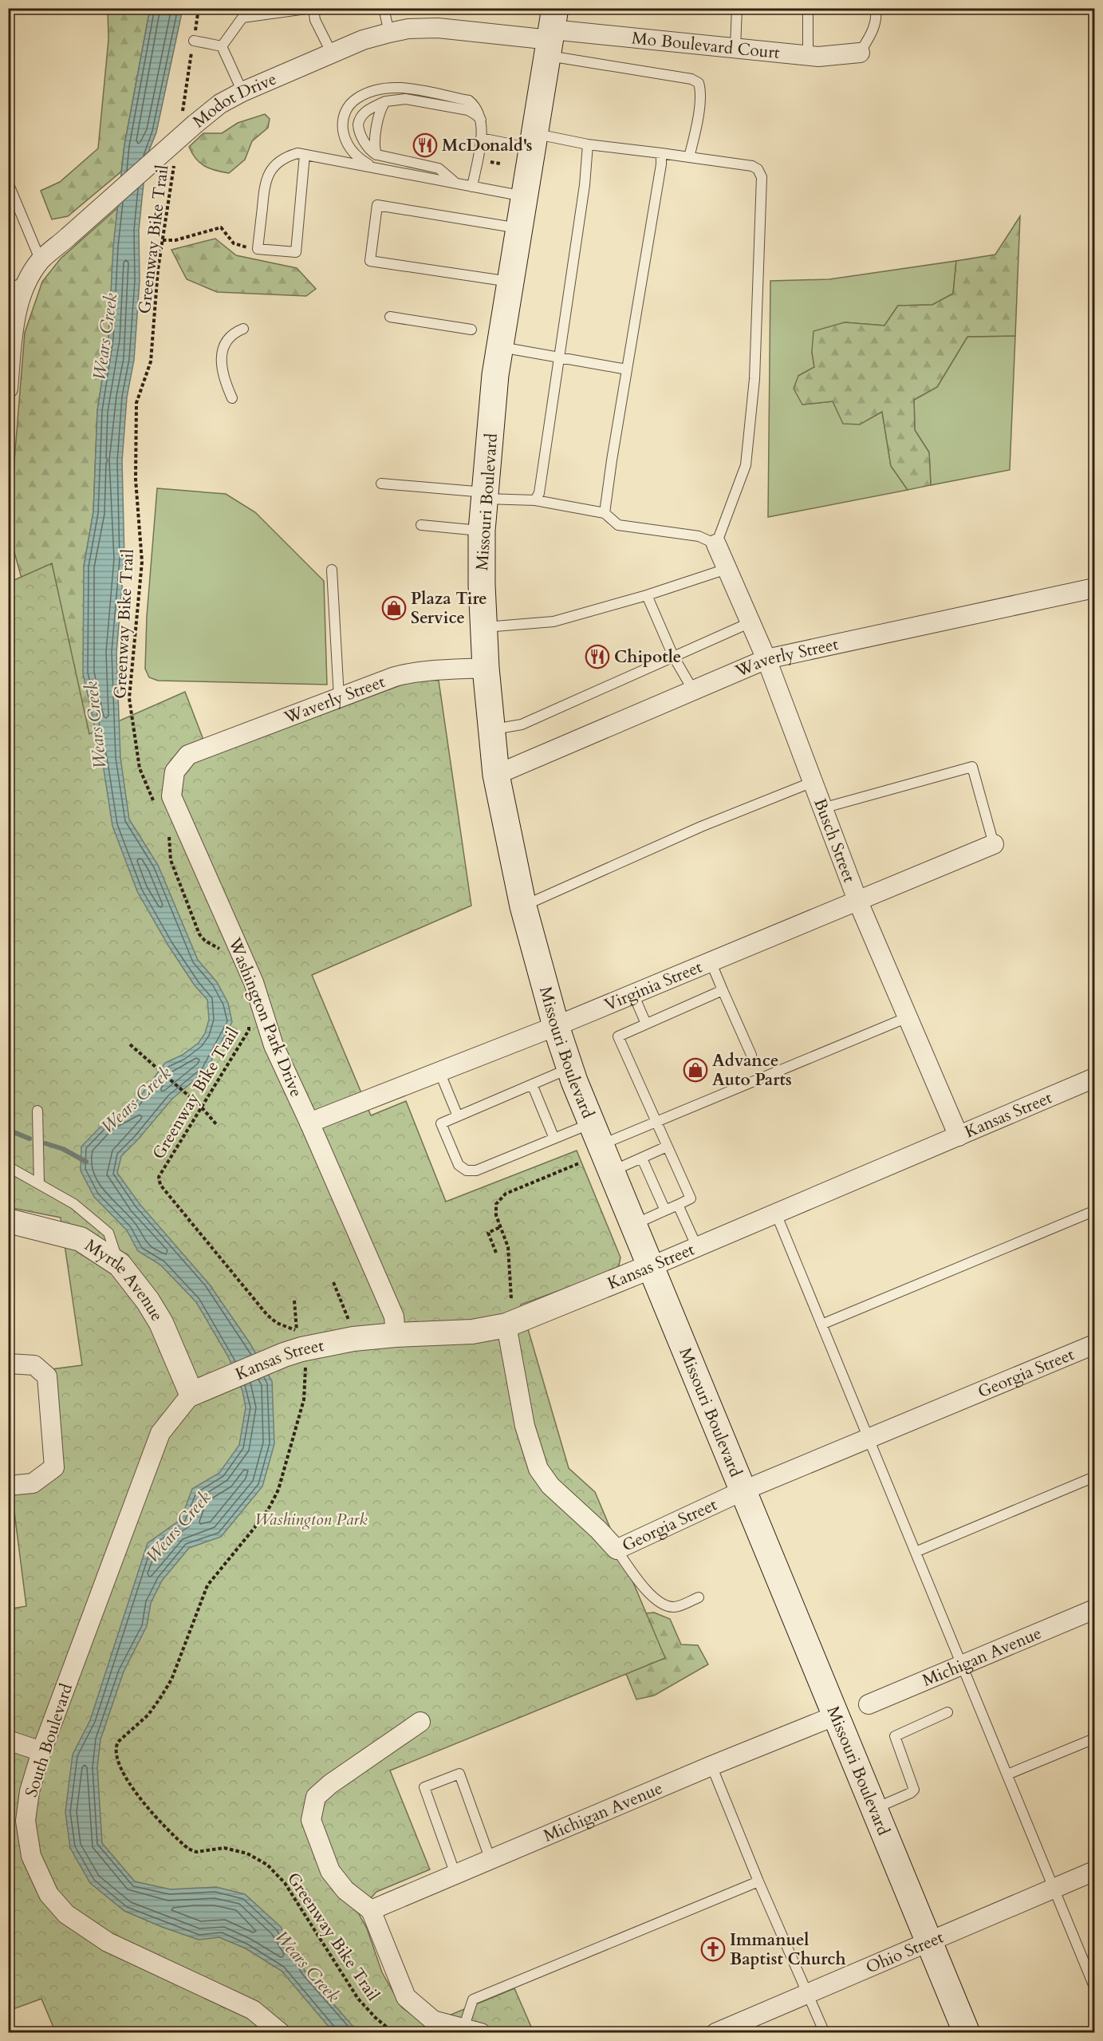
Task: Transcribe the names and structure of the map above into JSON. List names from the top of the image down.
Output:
{
  "streets": {
    "main road": ["Missouri Boulevard"],
    "street": [
      "Mo Boulevard Court",
      "Modot Drive",
      "Waverly Street",
      "Busch Street",
      "Virginia Street",
      "Washington Park Drive",
      "Kansas Street",
      "Myrtle Avenue",
      "Georgia Street",
      "Michigan Avenue",
      "South Boulevard",
      "Ohio Street"
    ],
    "path": ["Greenway Bike Trail"]
  },
  "crossings": [
    ["Mo Boulevard Court", "Modot Drive"],
    ["Mo Boulevard Court", "Missouri Boulevard"],
    ["Modot Drive", "Missouri Boulevard"],
    ["Greenway Bike Trail", "Kansas Street"],
    ["Missouri Boulevard", "Waverly Street"],
    ["Missouri Boulevard", "Virginia Street"],
    ["Missouri Boulevard", "Kansas Street"],
    ["Missouri Boulevard", "Georgia Street"],
    ["Missouri Boulevard", "Michigan Avenue"],
    ["Missouri Boulevard", "Ohio Street"],
    ["Waverly Street", "Busch Street"],
    ["Waverly Street", "Washington Park Drive"],
    ["Busch Street", "Virginia Street"],
    ["Busch Street", "Kansas Street"],
    ["Virginia Street", "Washington Park Drive"],
    ["Washington Park Drive", "Kansas Street"],
    ["Kansas Street", "Myrtle Avenue"],
    ["Kansas Street", "Georgia Street"],
    ["Kansas Street", "South Boulevard"],
    ["Myrtle Avenue", "South Boulevard"]
  ],
  "water": ["Wears Creek"],
  "parks": ["Washington Park"],
  "places": {
    "restaurant": ["McDonald's", "Chipotle"],
    "shop": ["Plaza Tire Service", "Advance Auto Parts"],
    "church": ["Immanuel Baptist Church"]
  }
}
